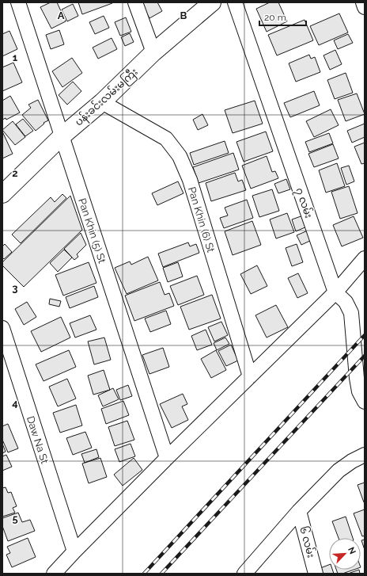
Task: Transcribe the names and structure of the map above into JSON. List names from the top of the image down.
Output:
{
  "streets": {
    "main road": ["ပန်းခင်းလမ်းမကြီး"],
    "street": [
      "၇ လမ်း",
      "Pan Khin (6) St",
      "Pan Khin (5) St",
      "Daw Na St",
      "၆ လမ်း"
    ]
  },
  "crossings": [
    ["ပန်းခင်းလမ်းမကြီး", "Pan Khin (6) St"],
    ["ပန်းခင်းလမ်းမကြီး", "Pan Khin (5) St"]
  ],
  "scale_bar": "20 m",
  "north": "top right",
  "grid": {
    "columns": ["A", "B"],
    "rows": [
      "1",
      "2",
      "3",
      "4",
      "5"
    ]
  }
}
